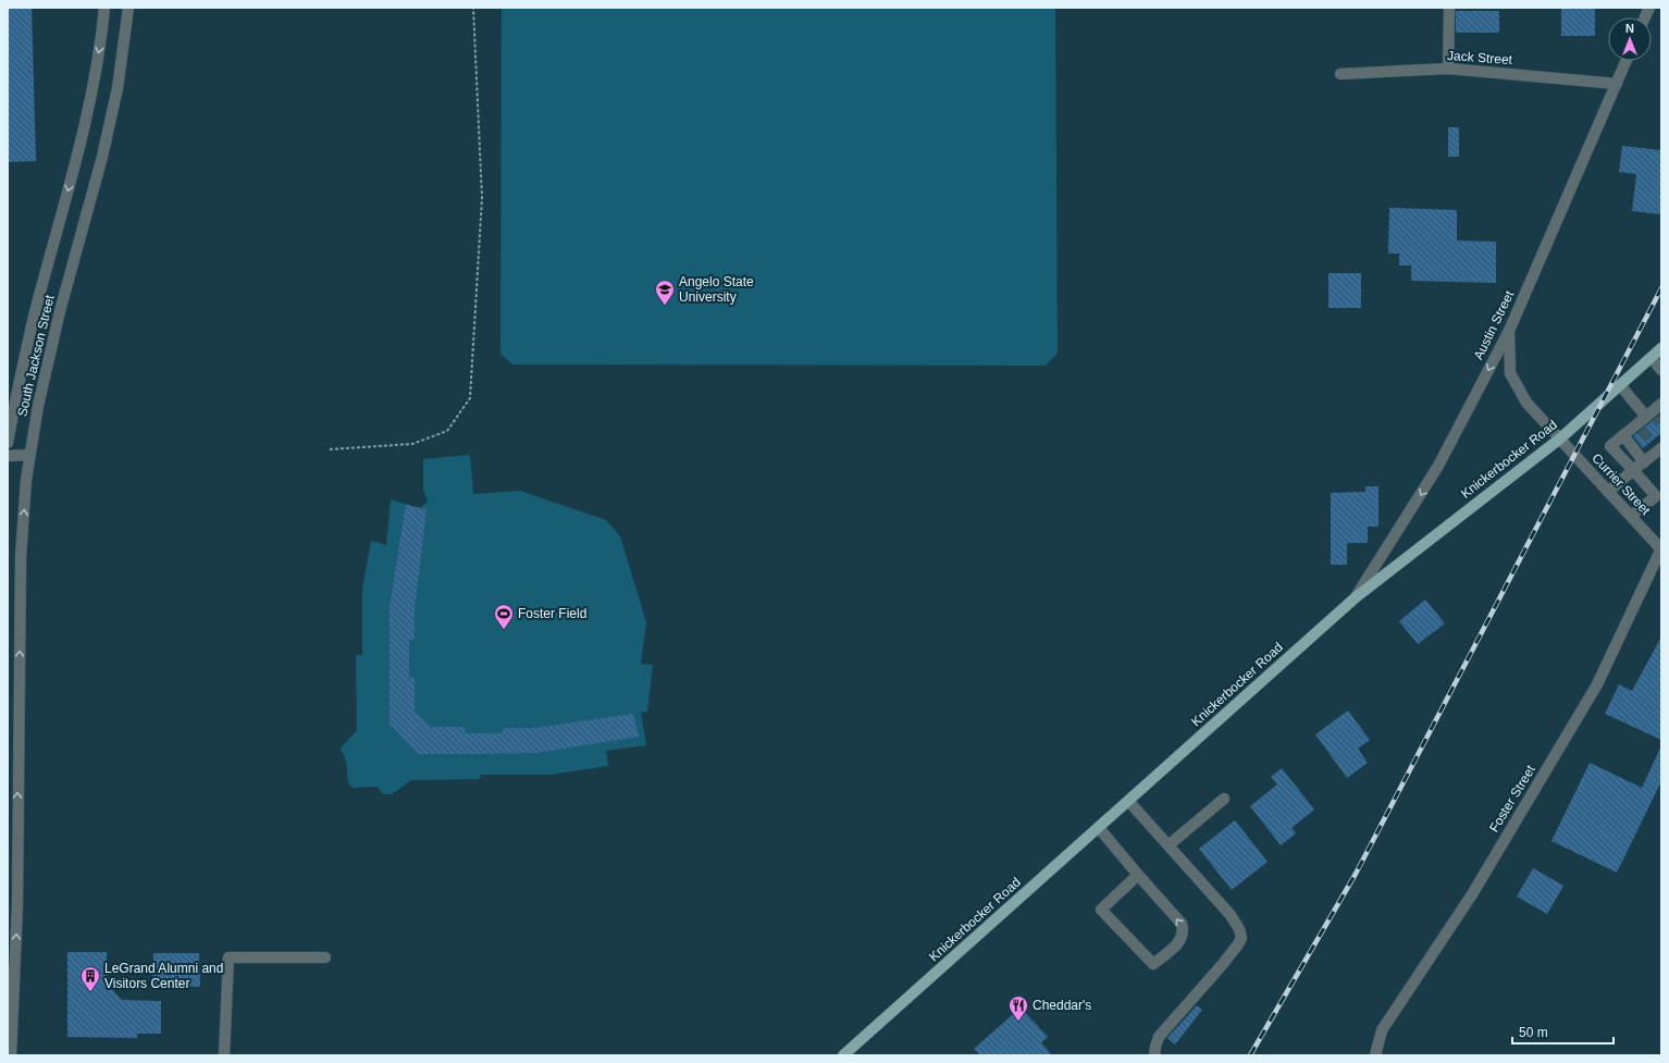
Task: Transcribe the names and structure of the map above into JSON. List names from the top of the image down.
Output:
{
  "streets": {
    "main road": ["Knickerbocker Road"],
    "street": [
      "Jack Street",
      "Austin Street",
      "South Jackson Street",
      "Currier Street",
      "Foster Street"
    ]
  },
  "crossings": [
    ["Jack Street", "Austin Street"],
    ["Austin Street", "Knickerbocker Road"],
    ["Austin Street", "Currier Street"],
    ["Knickerbocker Road", "Currier Street"],
    ["Currier Street", "Foster Street"]
  ],
  "one_way": ["Austin Street"],
  "places": {
    "school or university": ["Angelo State University"],
    "sports": ["Foster Field"],
    "building": ["LeGrand Alumni and Visitors Center"],
    "restaurant": ["Cheddar's"]
  },
  "scale_bar": "50 m",
  "north": "top"
}
